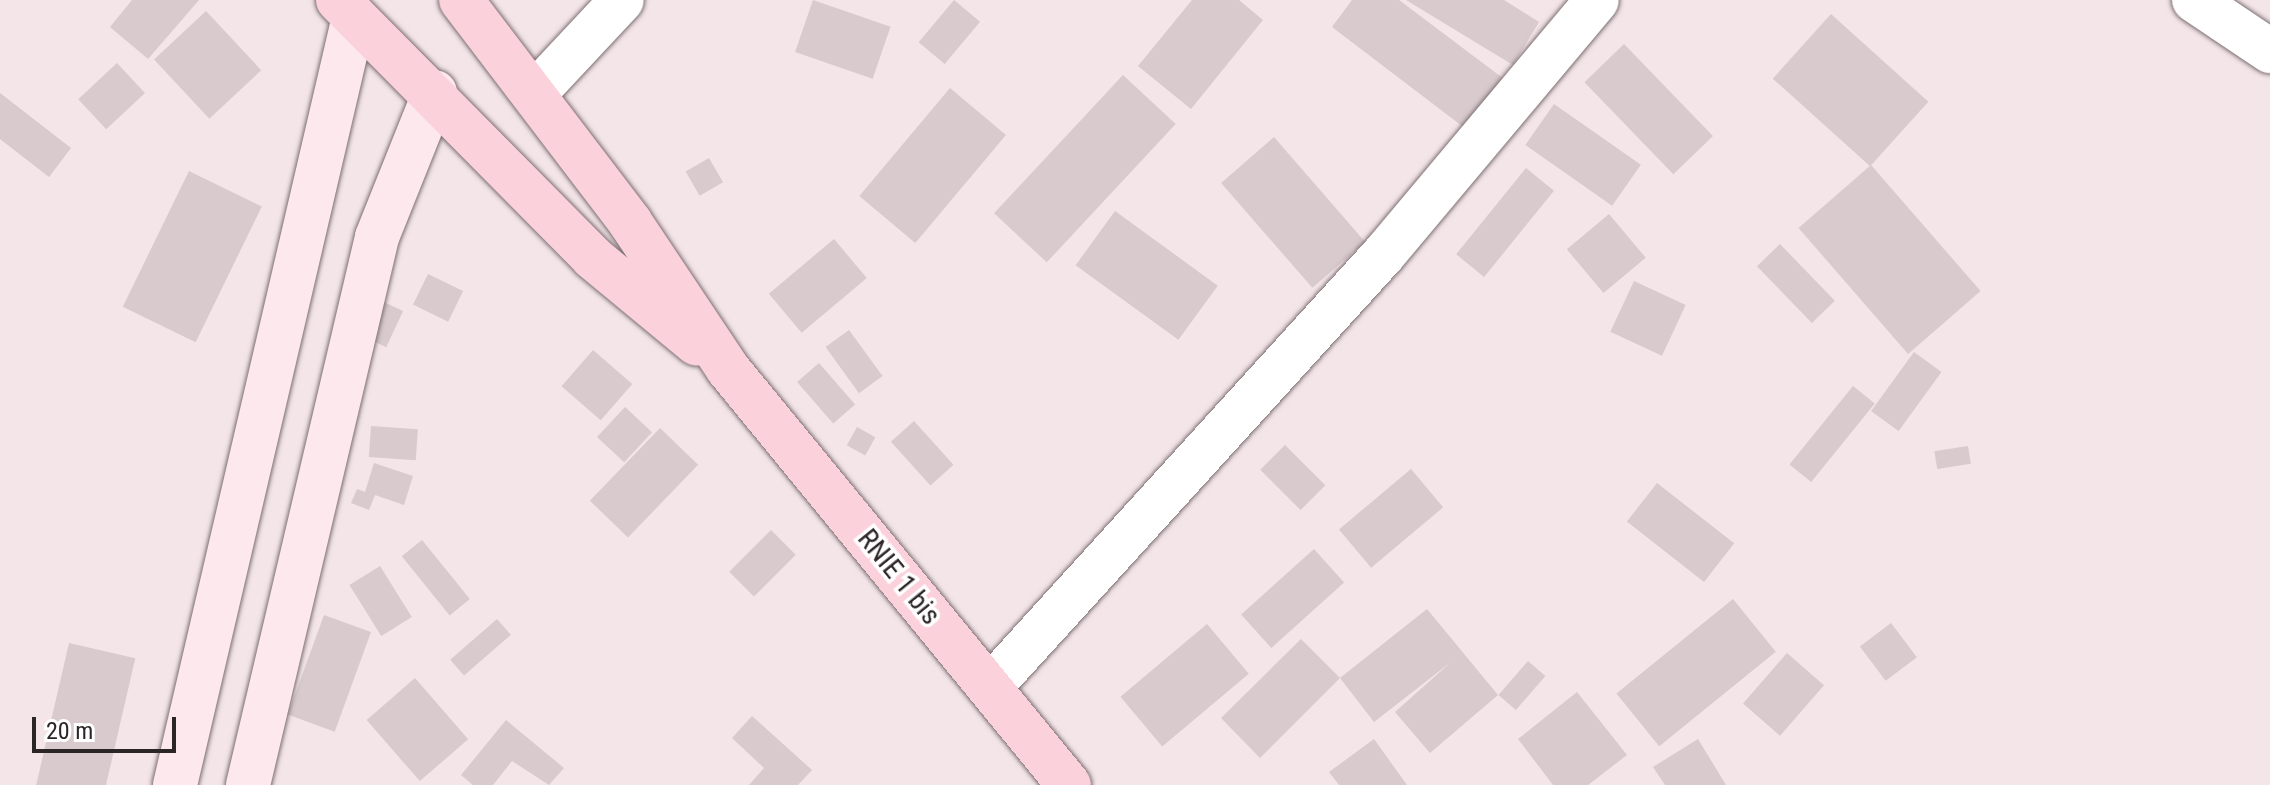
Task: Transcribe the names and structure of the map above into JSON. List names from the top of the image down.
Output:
{
  "streets": {
    "main road": ["RNIE 1 bis"]
  },
  "scale_bar": "20 m"
}
